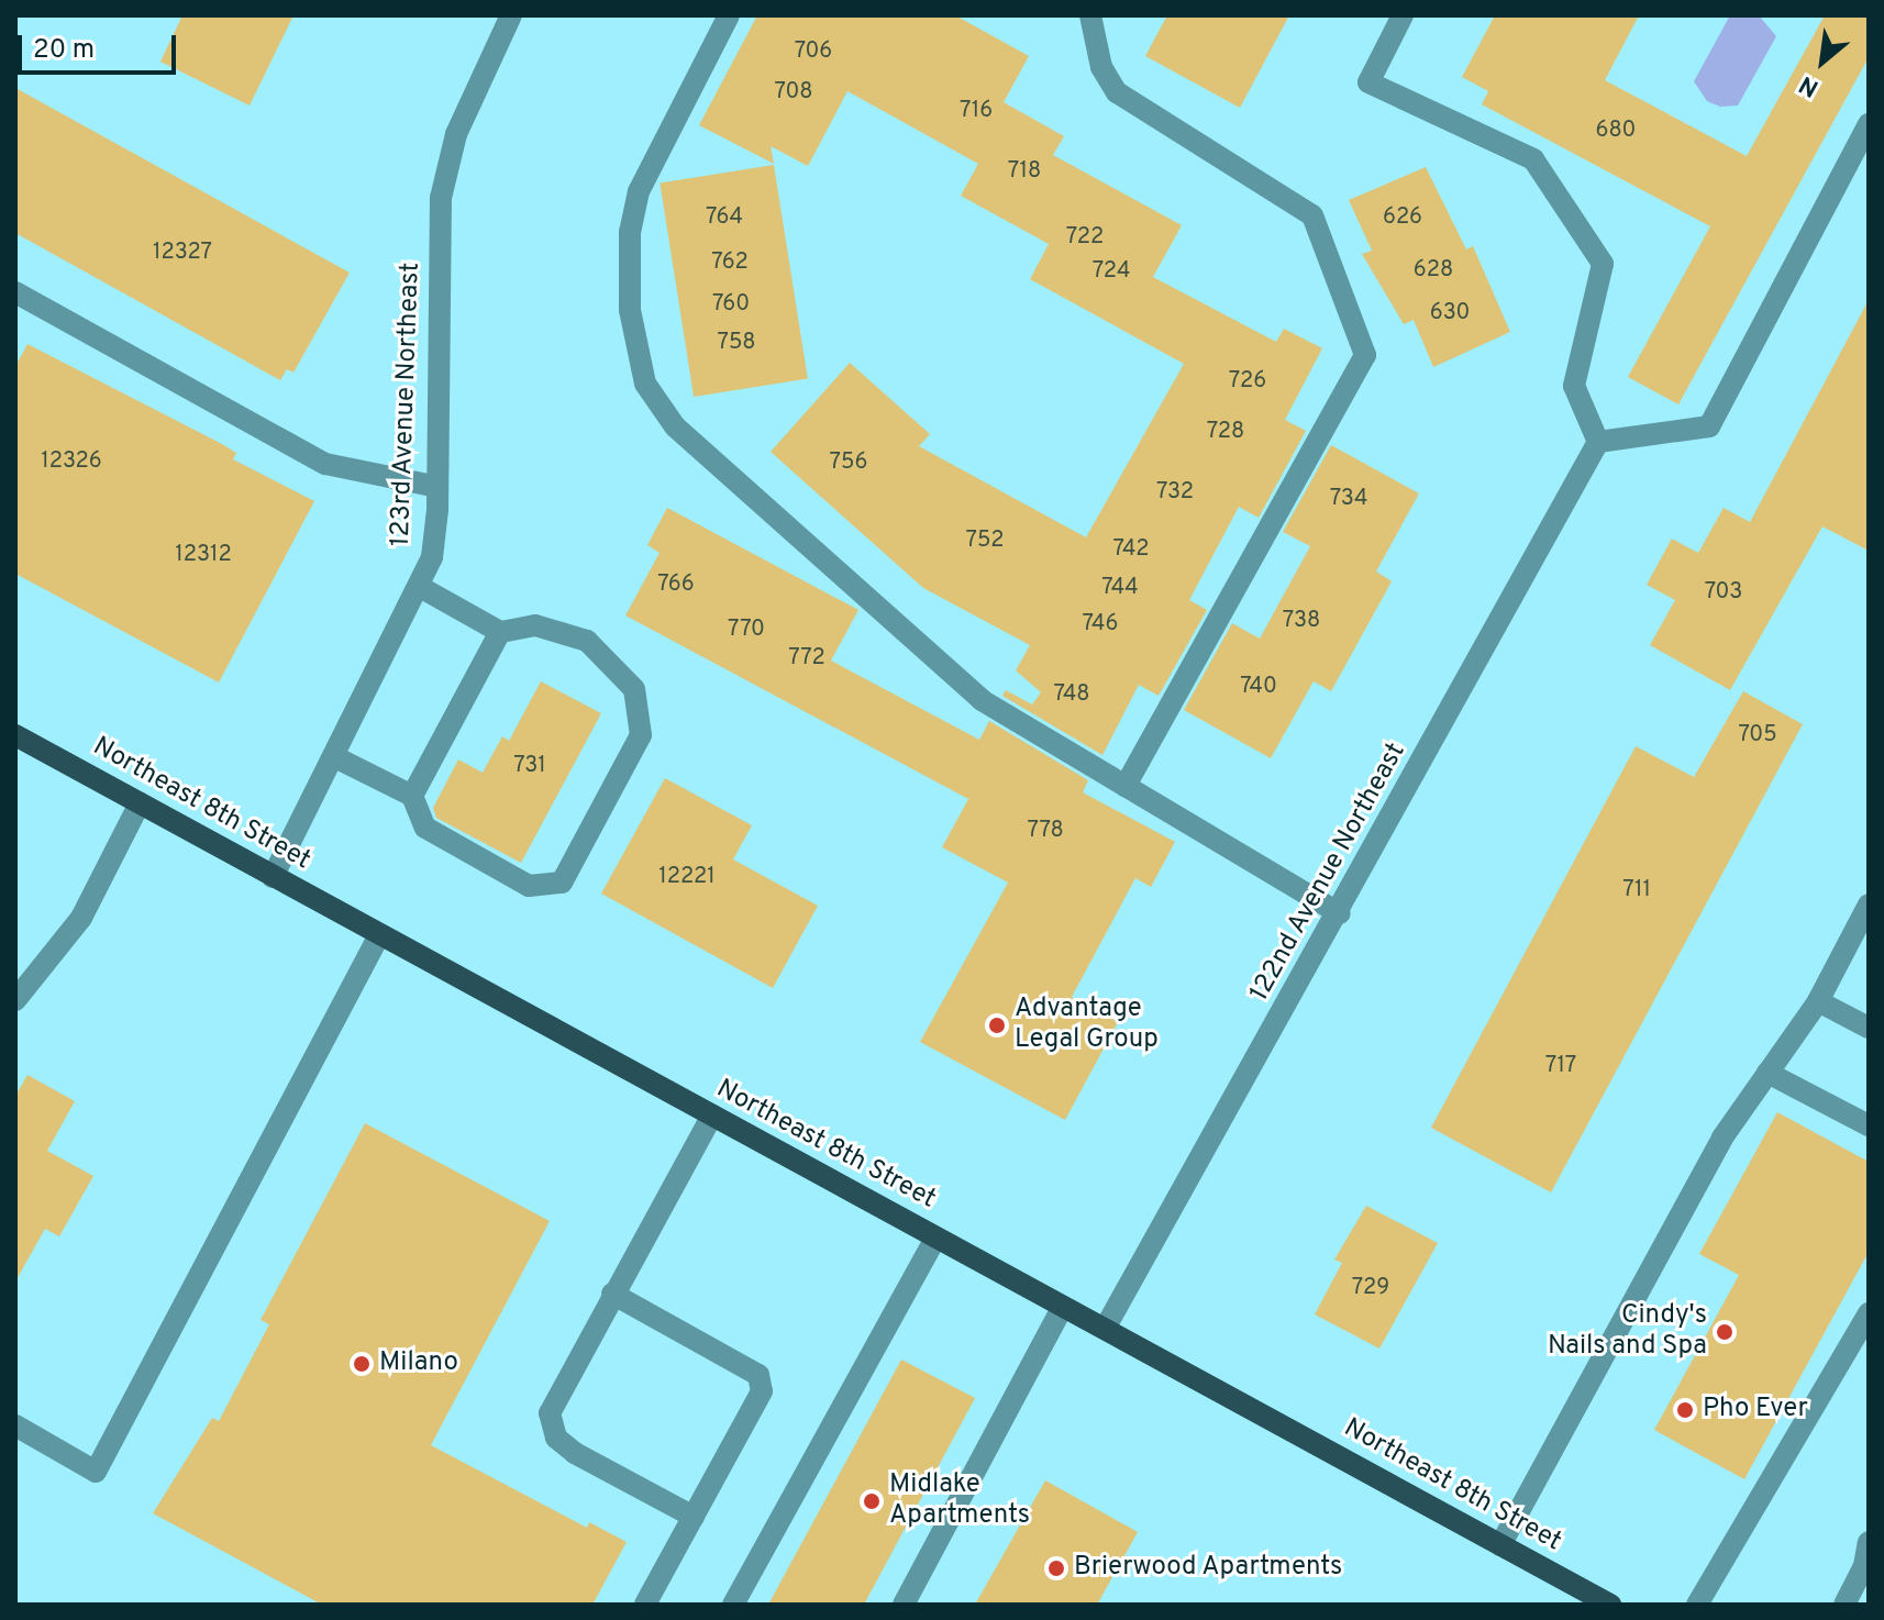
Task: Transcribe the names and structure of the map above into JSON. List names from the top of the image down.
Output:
{
  "streets": {
    "main road": ["Northeast 8th Street"],
    "street": ["123rd Avenue Northeast", "122nd Avenue Northeast"]
  },
  "crossings": [
    ["123rd Avenue Northeast", "Northeast 8th Street"],
    ["Northeast 8th Street", "122nd Avenue Northeast"]
  ],
  "places": [
    "Advantage Legal Group",
    "Cindy's Nails and Spa",
    "Milano",
    "Pho Ever",
    "Midlake Apartments",
    "Brierwood Apartments"
  ],
  "house_numbers": [
    "706",
    "708",
    "716",
    "680",
    "718",
    "764",
    "626",
    "722",
    "12327",
    "762",
    "628",
    "724",
    "760",
    "630",
    "758",
    "726",
    "728",
    "12326",
    "756",
    "732",
    "734",
    "752",
    "742",
    "12312",
    "766",
    "744",
    "703",
    "738",
    "746",
    "770",
    "772",
    "740",
    "748",
    "705",
    "731",
    "778",
    "12221",
    "711",
    "717",
    "729"
  ],
  "scale_bar": "20 m",
  "north": "bottom left"
}
